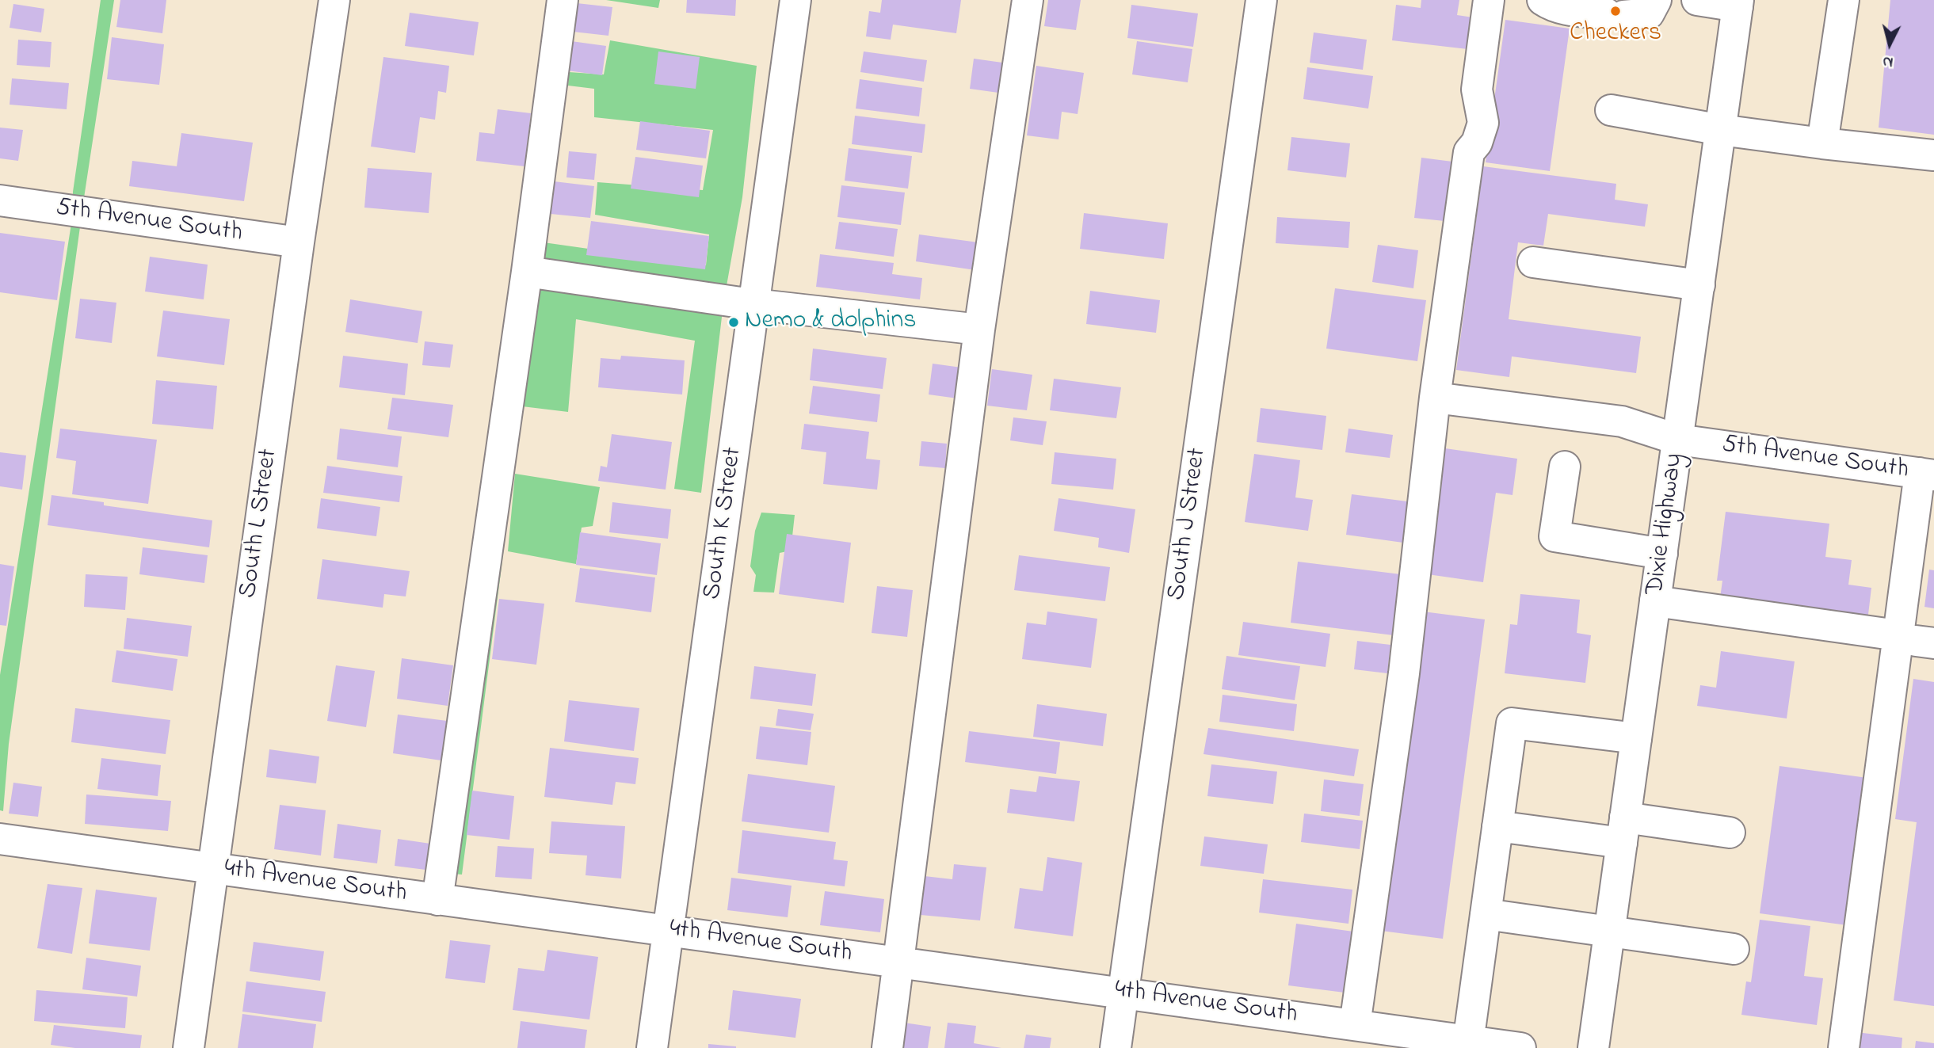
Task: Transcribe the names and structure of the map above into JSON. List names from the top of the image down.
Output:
{
  "streets": {
    "street": [
      "5th Avenue South",
      "South L Street",
      "South K Street",
      "South J Street",
      "Dixie Highway",
      "4th Avenue South"
    ]
  },
  "crossings": [
    ["5th Avenue South", "South L Street"],
    ["5th Avenue South", "Dixie Highway"],
    ["South L Street", "4th Avenue South"],
    ["South K Street", "4th Avenue South"],
    ["South J Street", "4th Avenue South"]
  ],
  "places": ["Checkers", "Nemo & dolphins"],
  "north": "bottom"
}
